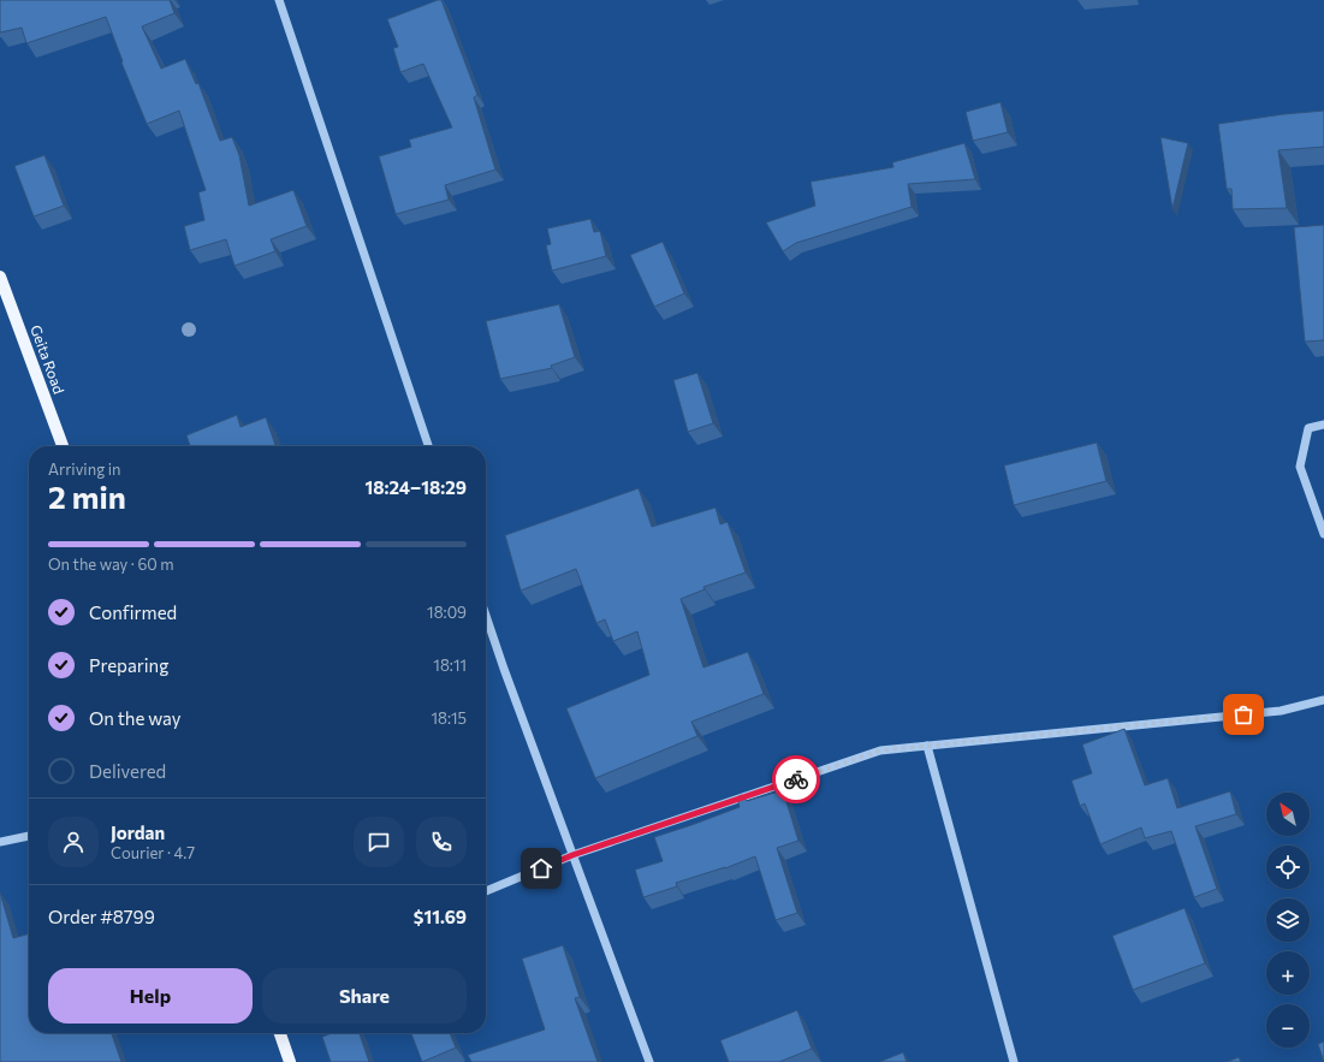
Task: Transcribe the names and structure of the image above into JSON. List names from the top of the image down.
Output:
{
  "streets": {
    "main road": ["Geita Road"]
  },
  "north": "top left",
  "page": {
    "heading": ["2 min", "Arriving in", "18:24–18:29"],
    "panel": [
      "Jordan",
      "Courier · 4.7",
      "Order #8799",
      "$11.69"
    ],
    "bar": "On the way · 60 m",
    "list": [
      ["Confirmed", "18:09"],
      ["Preparing", "18:11"],
      ["On the way", "18:15"],
      "Delivered"
    ],
    "map_buttons": ["+", "−"],
    "buttons": ["Help", "Share"]
  }
}
